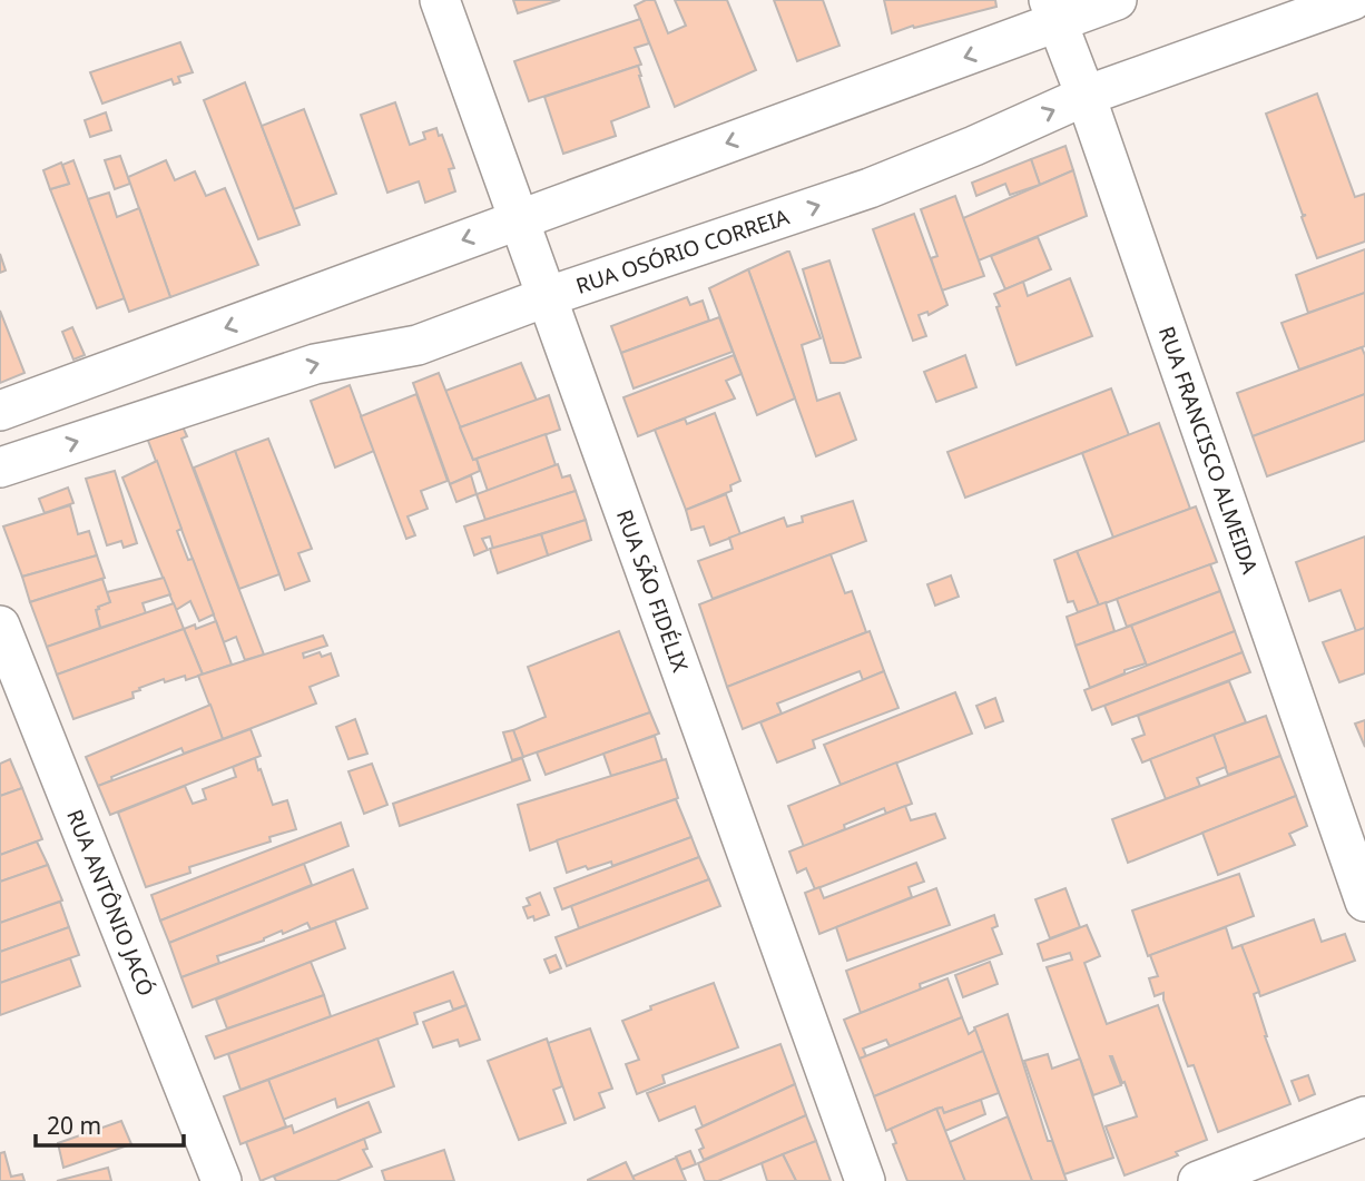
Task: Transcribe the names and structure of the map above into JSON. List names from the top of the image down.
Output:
{
  "streets": {
    "street": [
      "RUA OSÓRIO CORREIA",
      "RUA FRANCISCO ALMEIDA",
      "RUA SÃO FIDÉLIX",
      "RUA ANTÔNIO JACÓ"
    ]
  },
  "crossings": [
    ["RUA OSÓRIO CORREIA", "RUA FRANCISCO ALMEIDA"],
    ["RUA OSÓRIO CORREIA", "RUA SÃO FIDÉLIX"]
  ],
  "scale_bar": "20 m"
}
